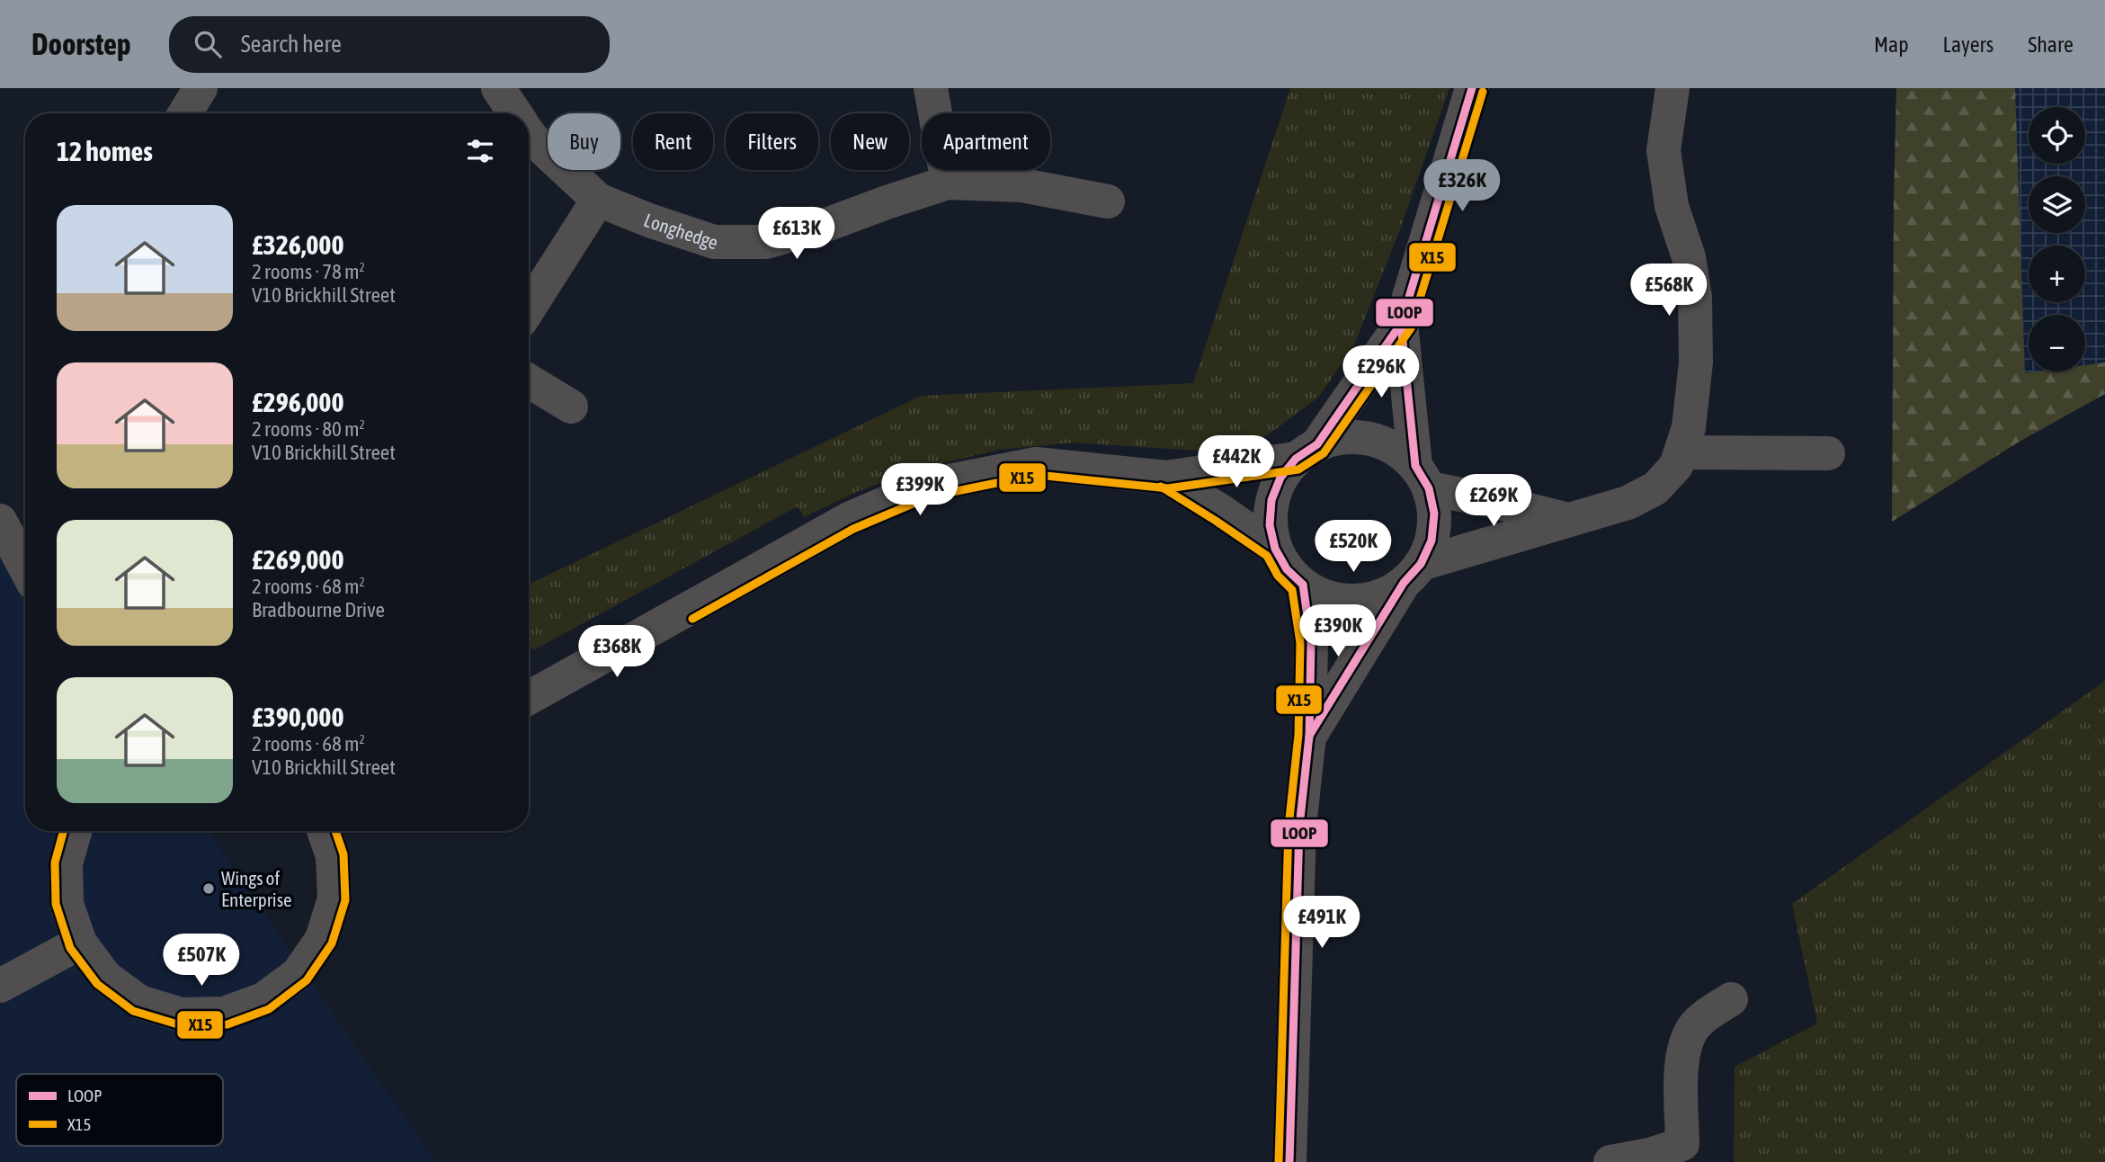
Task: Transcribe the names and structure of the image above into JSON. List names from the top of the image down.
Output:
{
  "streets": {
    "street": ["Longhedge"]
  },
  "places": ["Wings of Enterprise"],
  "lines": ["transit line LOOP", "transit line X15"],
  "legend": ["LOOP", "X15"],
  "page": {
    "header": "Doorstep",
    "search": "Search here",
    "nav": ["Map", "Layers", "Share"],
    "map_buttons": ["+", "−"],
    "chip": [
      "Buy",
      "Rent",
      "Filters",
      "New",
      "Apartment"
    ],
    "heading": "12 homes",
    "price": [
      "£326K",
      "£613K",
      "£568K",
      "£296K",
      "£442K",
      "£399K",
      "£269K",
      "£520K",
      "£390K",
      "£368K",
      "£491K",
      "£507K"
    ],
    "list": [
      {
        "name": "£326,000",
        "note": "2 rooms · 78 m² · V10 Brickhill Street"
      },
      {
        "name": "£296,000",
        "note": "2 rooms · 80 m² · V10 Brickhill Street"
      },
      {
        "name": "£269,000",
        "note": "2 rooms · 68 m² · Bradbourne Drive"
      },
      {
        "name": "£390,000",
        "note": "2 rooms · 68 m² · V10 Brickhill Street"
      }
    ]
  }
}
